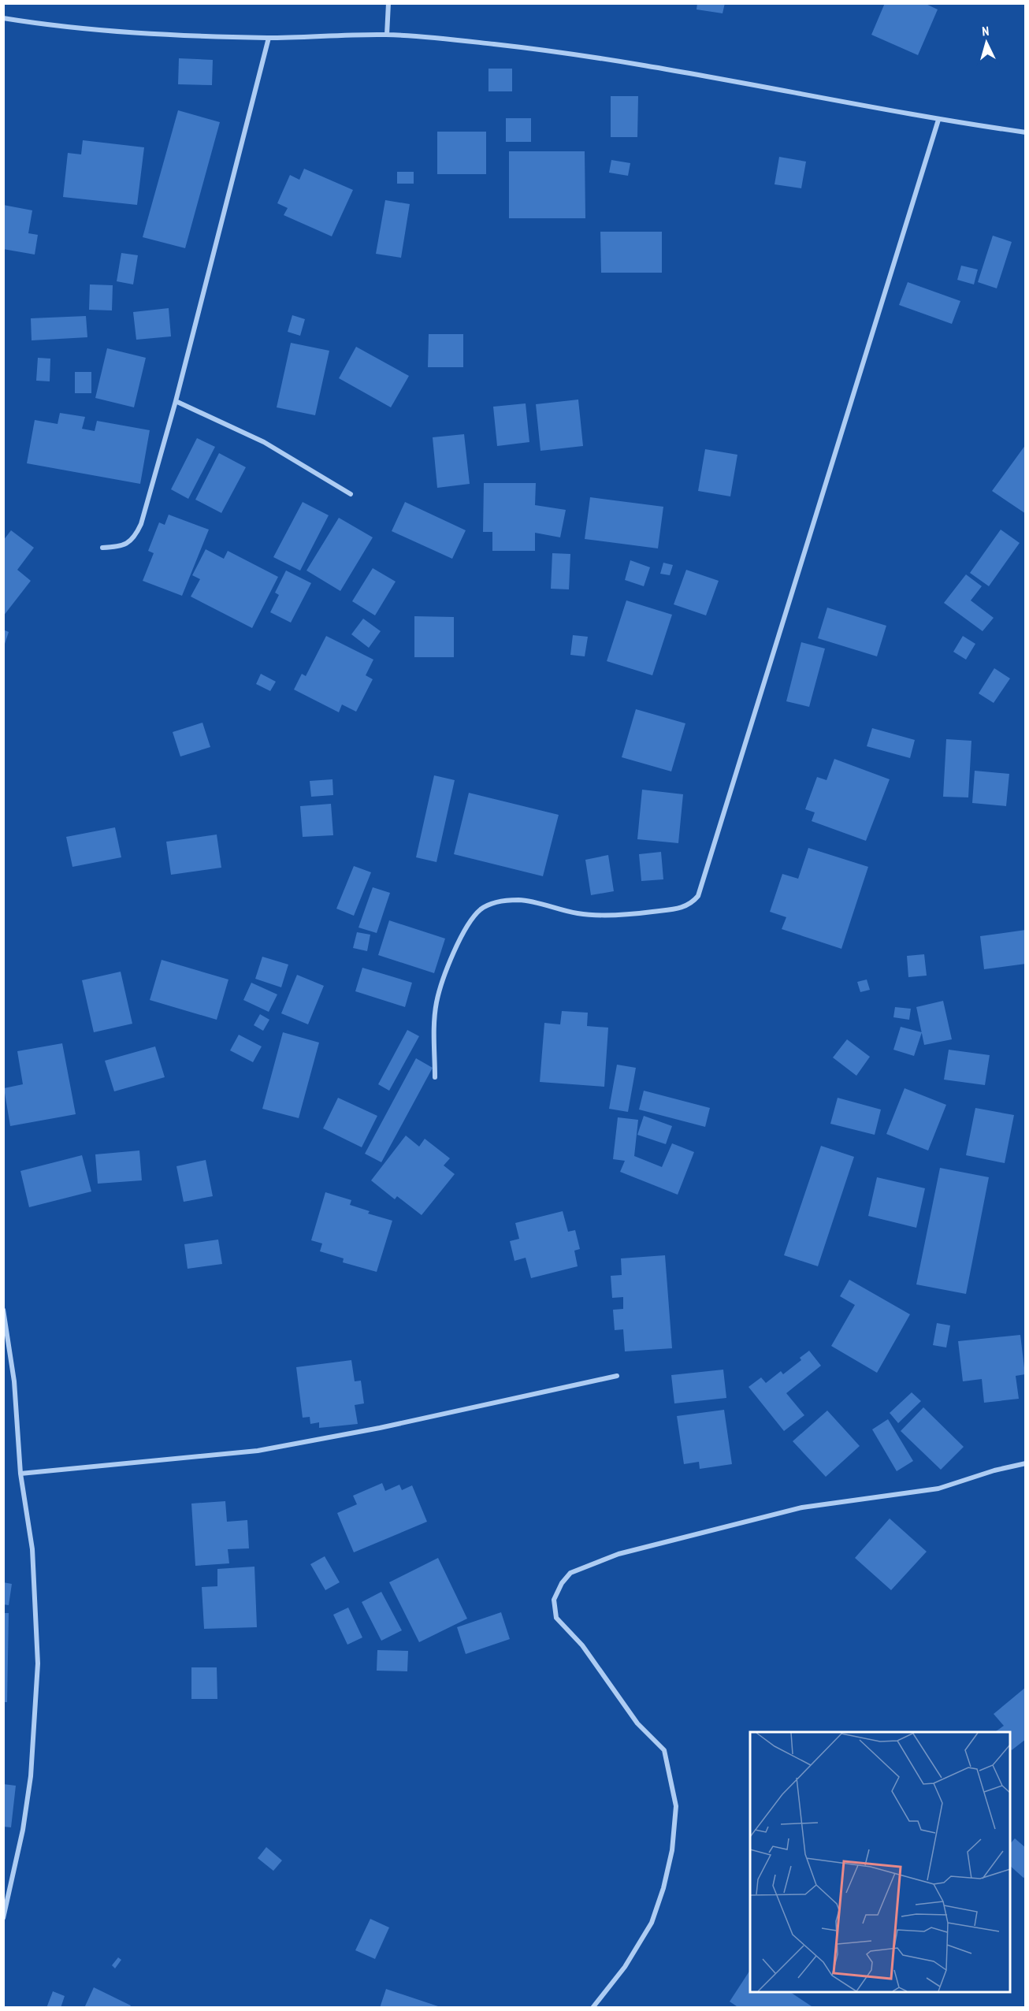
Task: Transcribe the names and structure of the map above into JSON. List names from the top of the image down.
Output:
{
  "north": "top"
}
